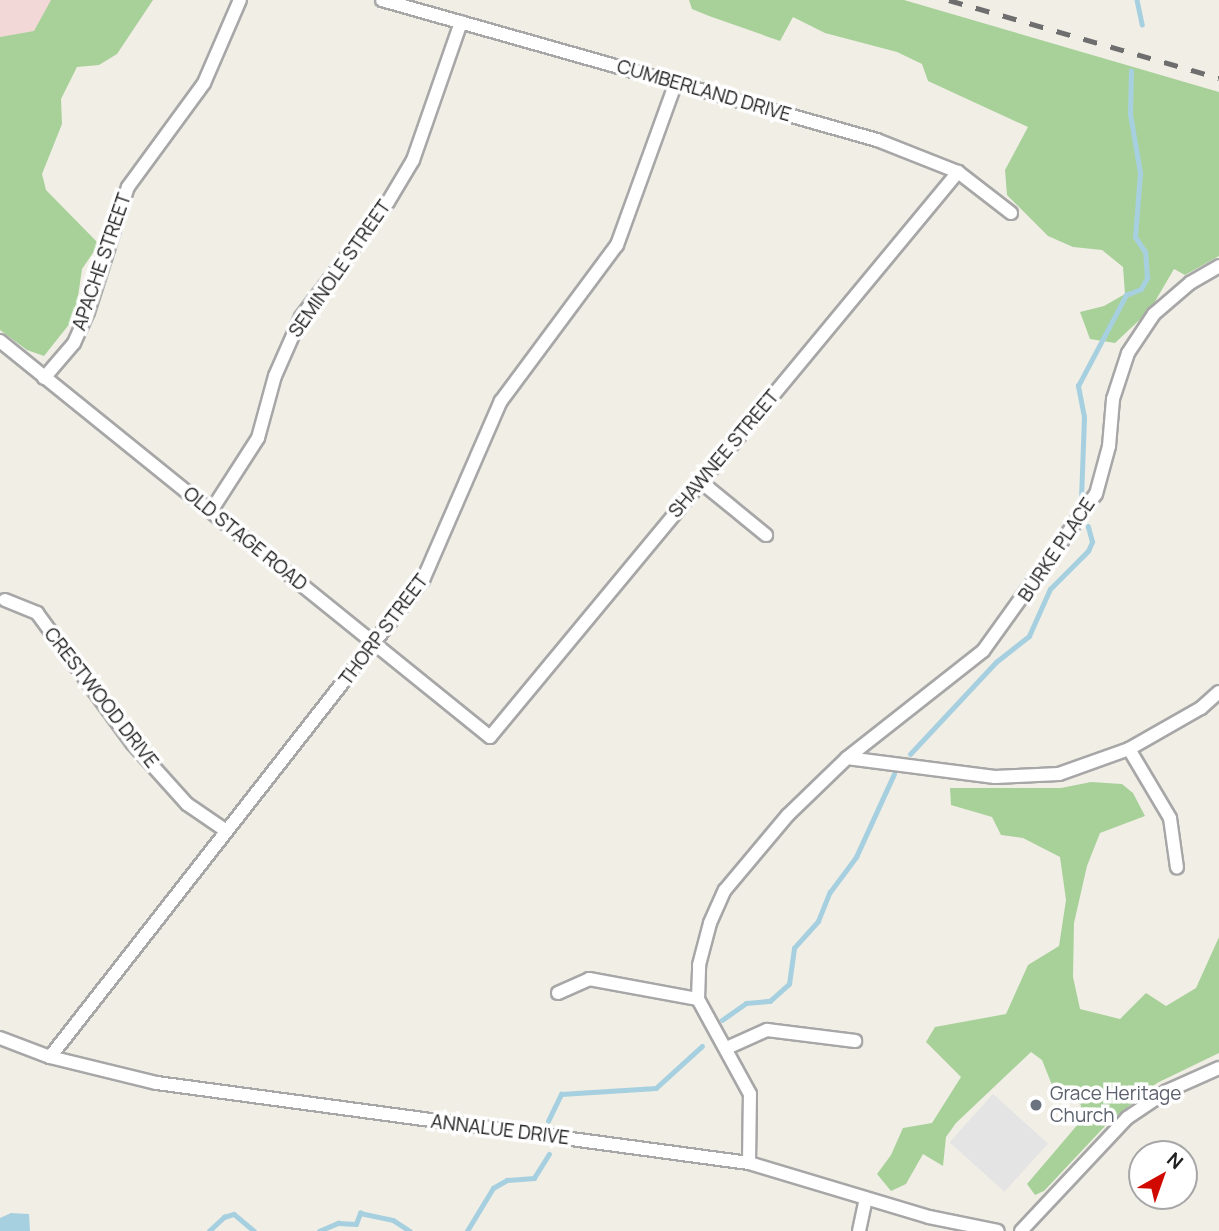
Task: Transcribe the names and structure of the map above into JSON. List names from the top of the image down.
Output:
{
  "streets": {
    "street": [
      "CUMBERLAND DRIVE",
      "APACHE STREET",
      "SEMINOLE STREET",
      "SHAWNEE STREET",
      "OLD STAGE ROAD",
      "BURKE PLACE",
      "THORP STREET",
      "CRESTWOOD DRIVE",
      "ANNALUE DRIVE"
    ]
  },
  "crossings": [
    ["CUMBERLAND DRIVE", "SEMINOLE STREET"],
    ["CUMBERLAND DRIVE", "SHAWNEE STREET"],
    ["CUMBERLAND DRIVE", "THORP STREET"],
    ["APACHE STREET", "OLD STAGE ROAD"],
    ["SEMINOLE STREET", "OLD STAGE ROAD"],
    ["SHAWNEE STREET", "OLD STAGE ROAD"],
    ["OLD STAGE ROAD", "THORP STREET"],
    ["THORP STREET", "CRESTWOOD DRIVE"],
    ["THORP STREET", "ANNALUE DRIVE"]
  ],
  "places": ["Grace Heritage Church"],
  "north": "top right"
}
